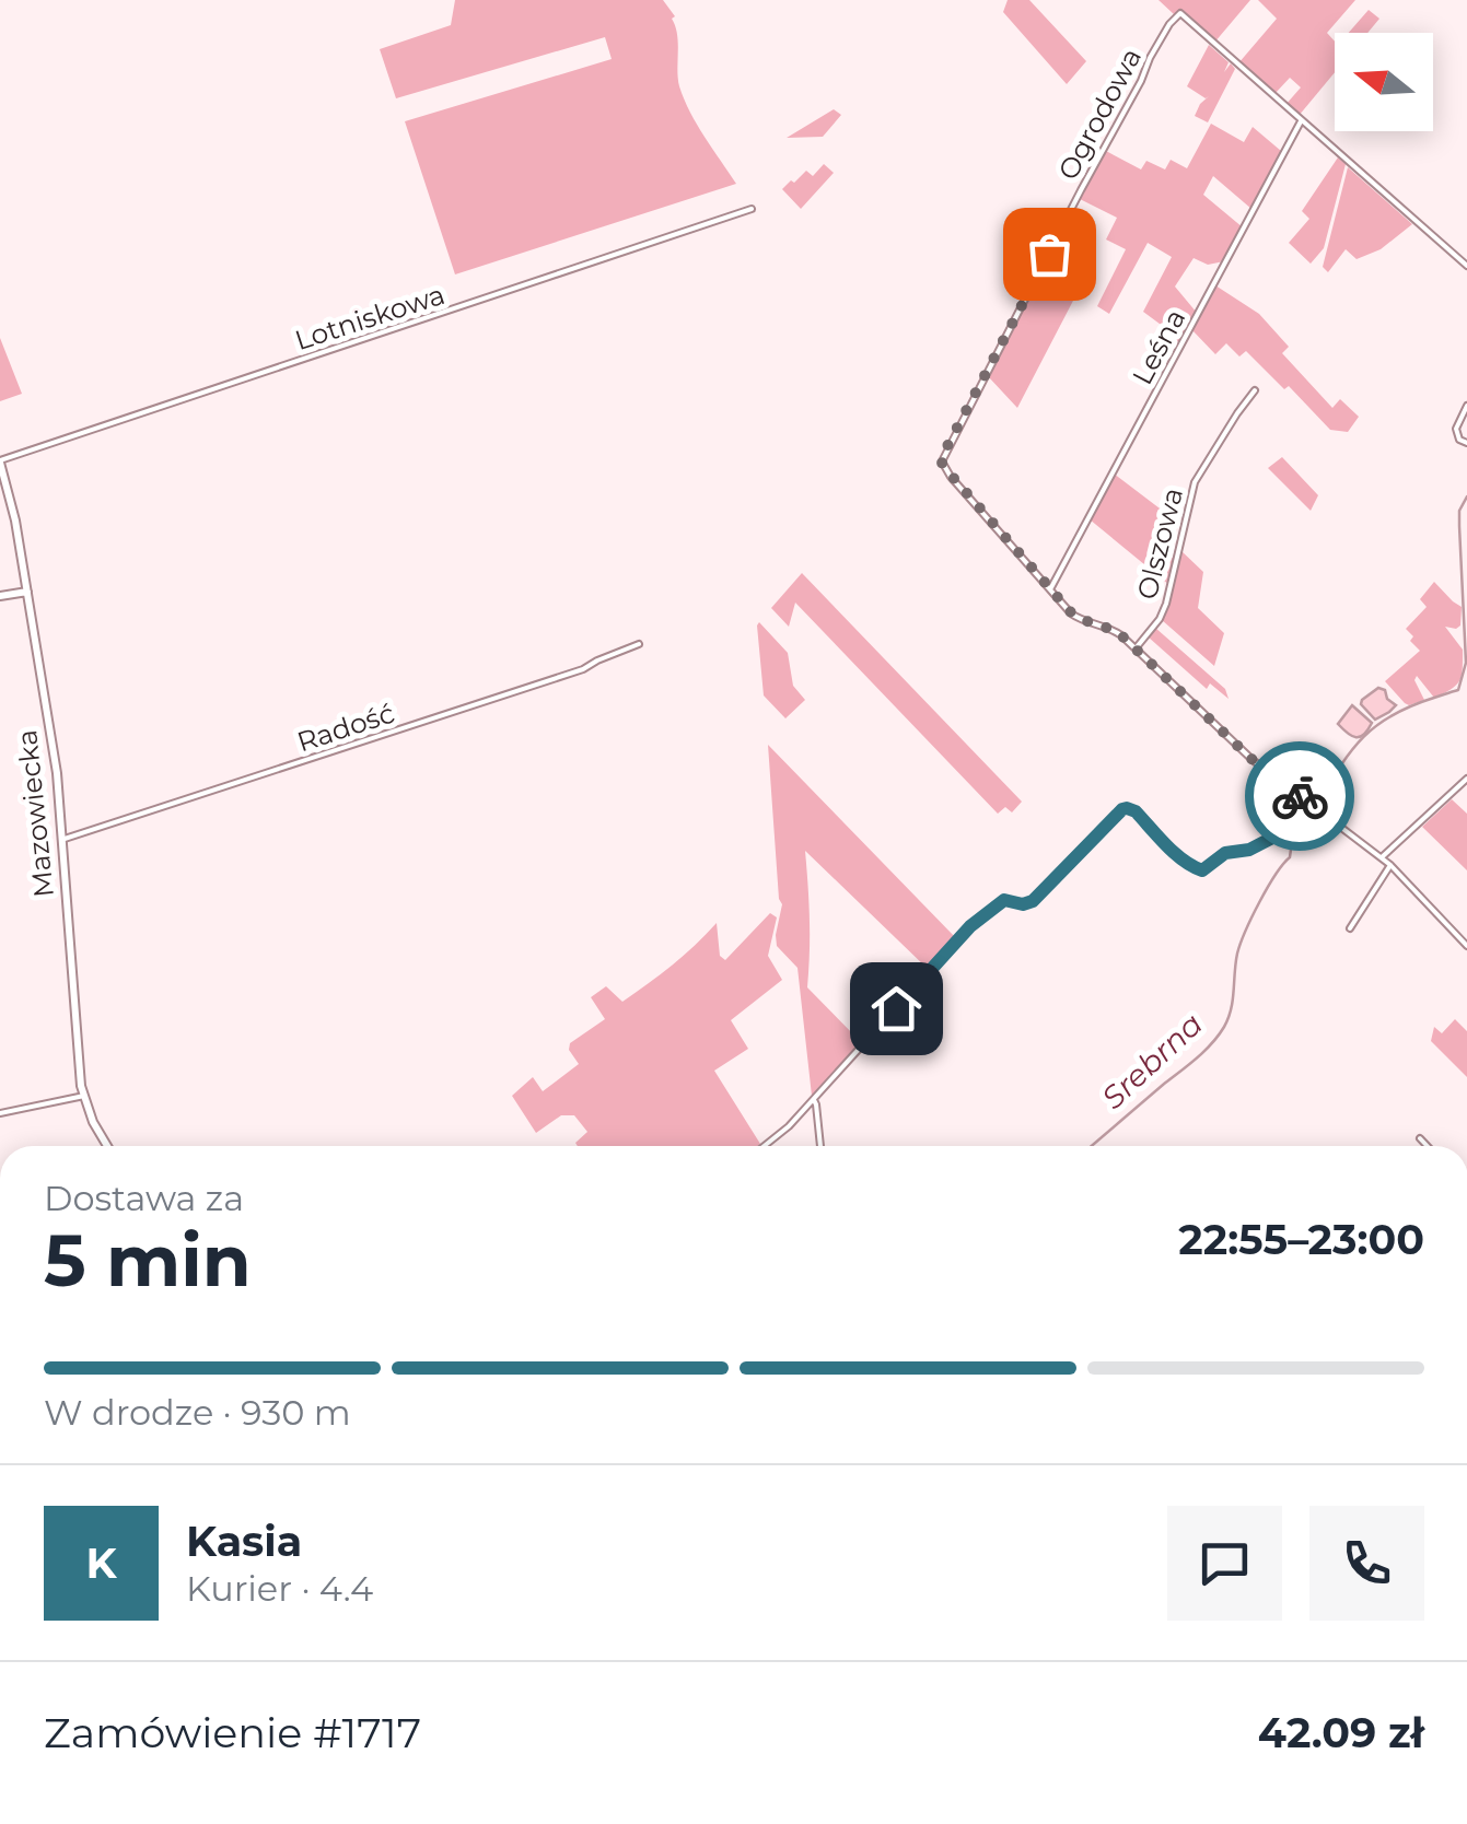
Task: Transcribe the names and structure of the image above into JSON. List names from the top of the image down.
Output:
{
  "streets": {
    "street": [
      "Ogrodowa",
      "Lotniskowa",
      "Leśna",
      "Olszowa",
      "Radość",
      "Mazowiecka"
    ]
  },
  "crossings": [
    ["Ogrodowa", "Leśna"],
    ["Ogrodowa", "Olszowa"],
    ["Lotniskowa", "Mazowiecka"],
    ["Radość", "Mazowiecka"]
  ],
  "water": ["Srebrna"],
  "north": "left",
  "page": {
    "heading": ["5 min", "Dostawa za", "22:55–23:00"],
    "panel": [
      "Kasia",
      "Kurier · 4.4",
      "Zamówienie #1717",
      "42.09 zł"
    ],
    "bar": "W drodze · 930 m",
    "round": "K"
  }
}
